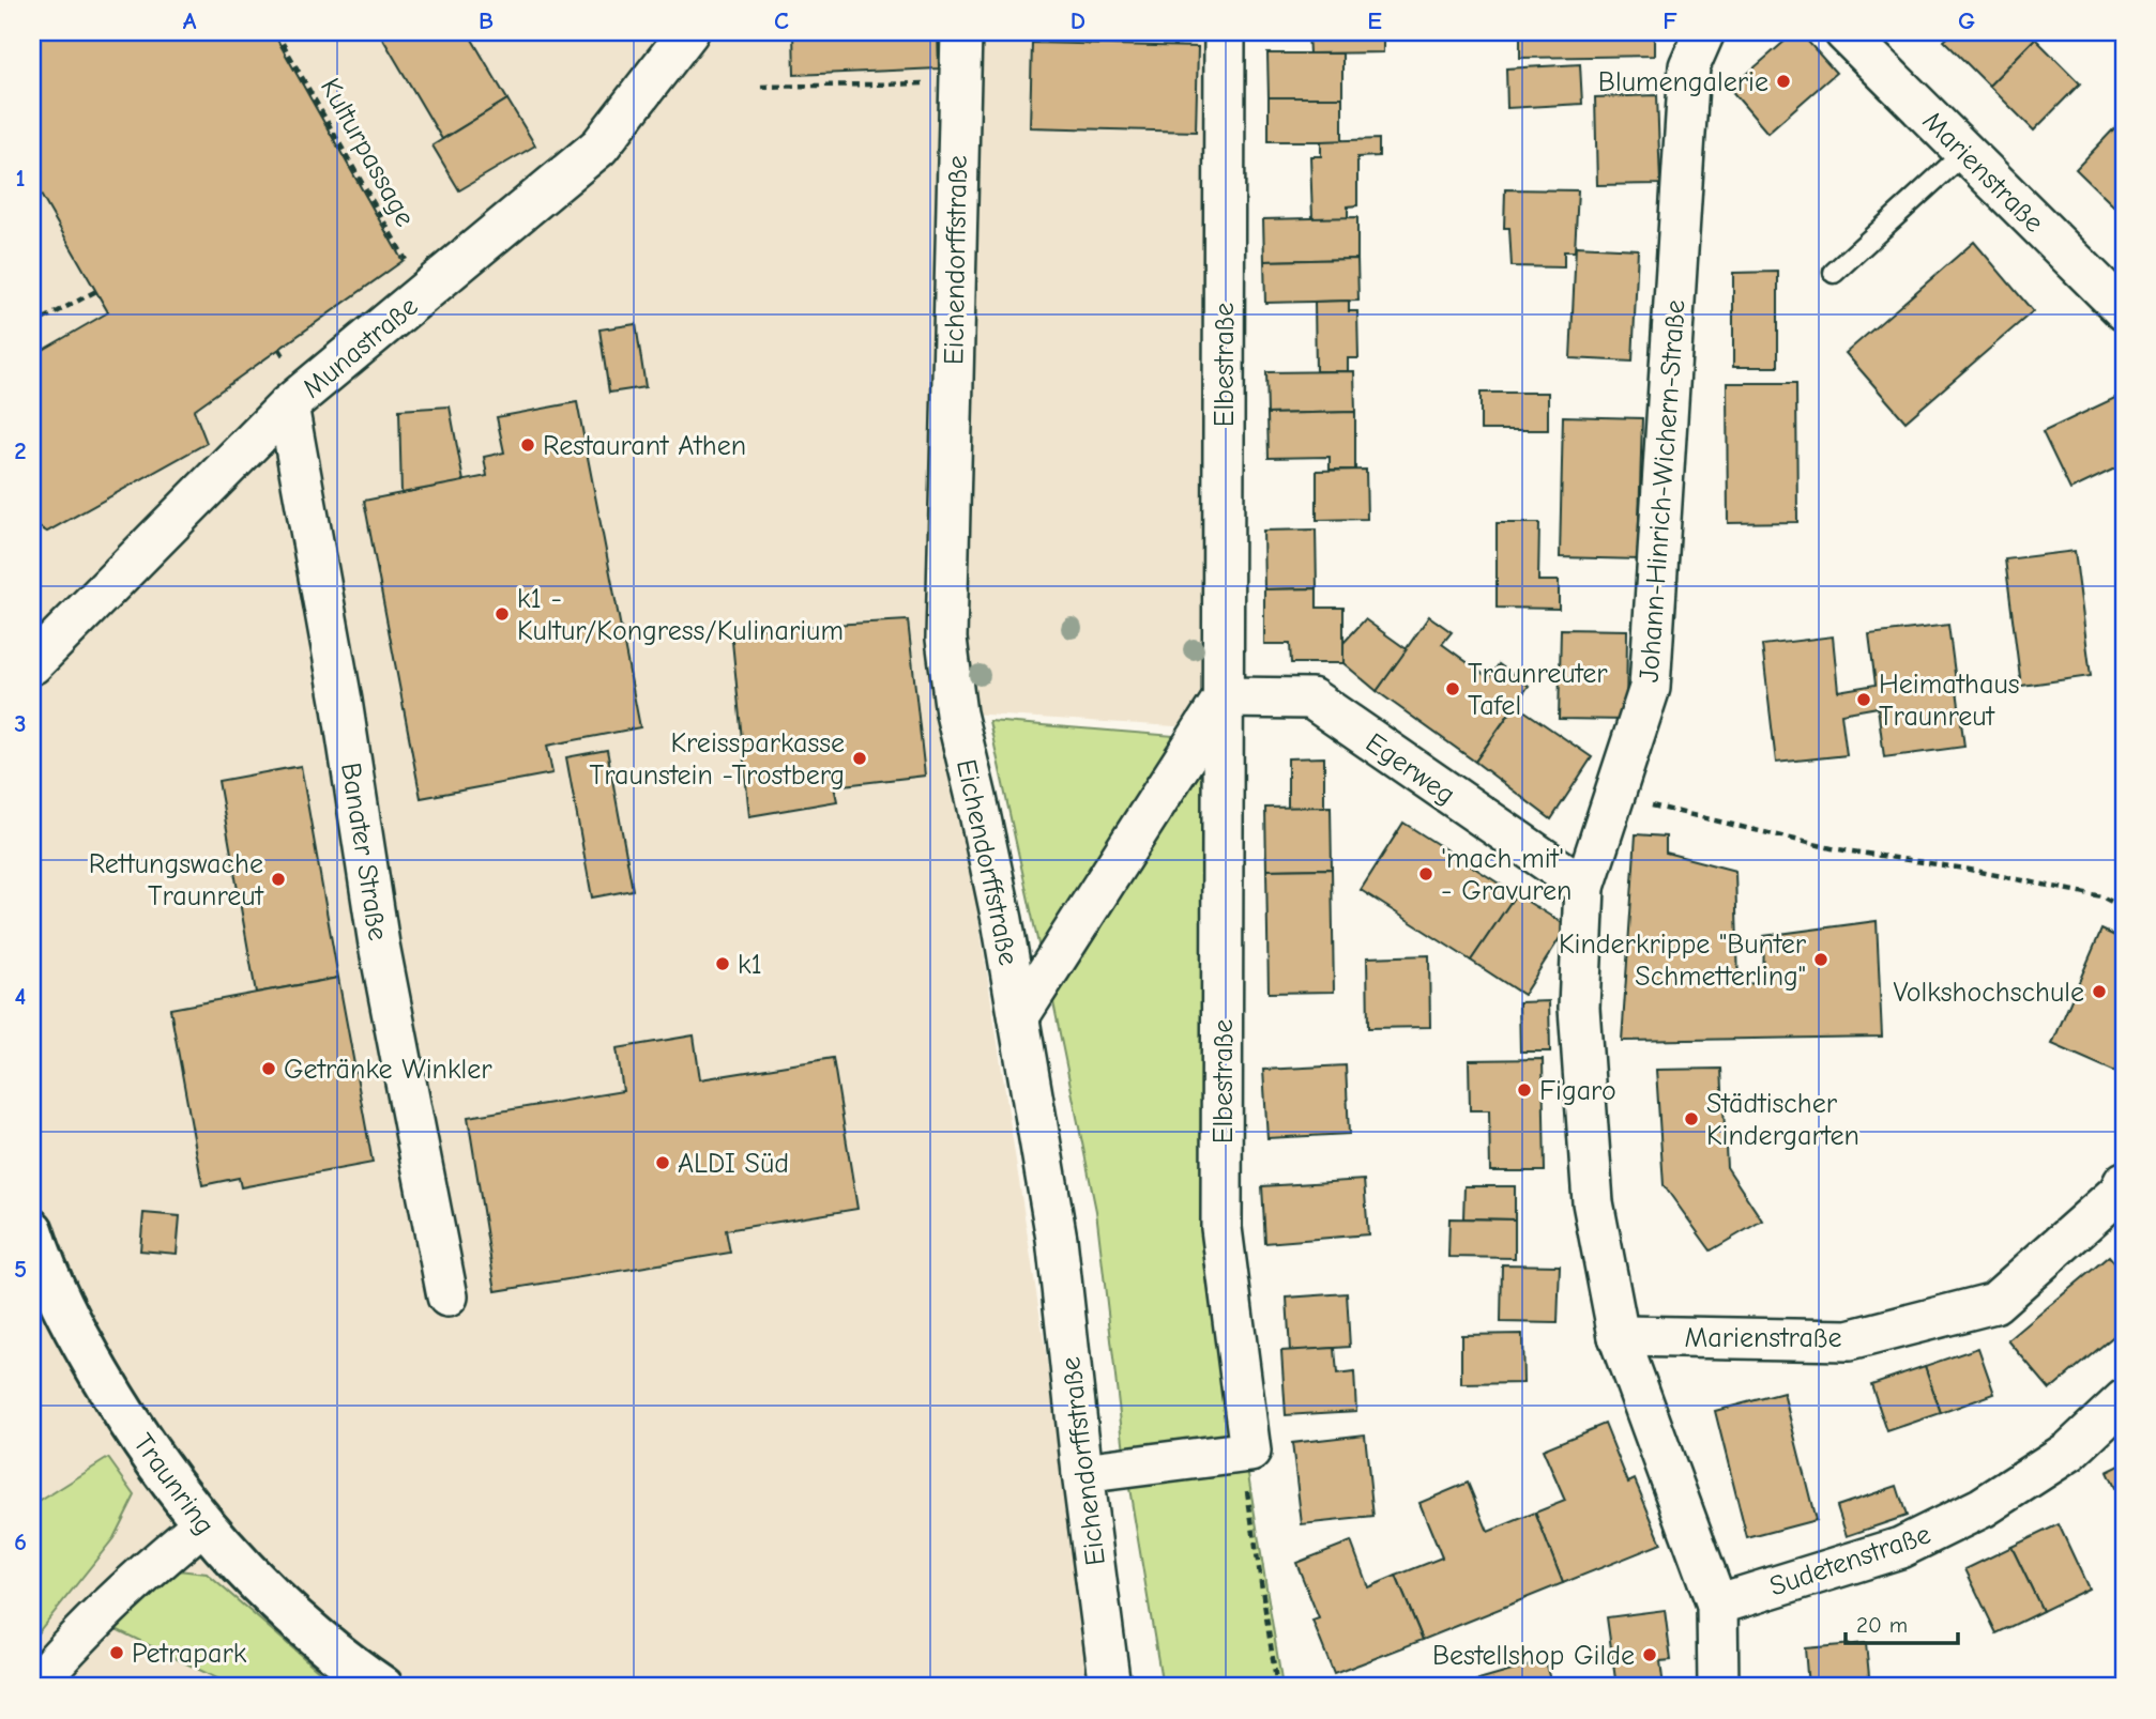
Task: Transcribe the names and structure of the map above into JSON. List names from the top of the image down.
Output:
{
  "streets": {
    "street": [
      "Marienstraße",
      "Eichendorffstraße",
      "Munastraße",
      "Elbestraße",
      "Johann-Hinrich-Wichern-Straße",
      "Egerweg",
      "Banater Straße",
      "Traunring",
      "Sudetenstraße"
    ],
    "path": ["Kulturpassage"]
  },
  "crossings": [
    ["Kulturpassage", "Munastraße"],
    ["Marienstraße", "Johann-Hinrich-Wichern-Straße"],
    ["Munastraße", "Banater Straße"],
    ["Elbestraße", "Egerweg"],
    ["Johann-Hinrich-Wichern-Straße", "Egerweg"],
    ["Johann-Hinrich-Wichern-Straße", "Sudetenstraße"]
  ],
  "places": [
    "Blumengalerie",
    "Restaurant Athen",
    "k1 - Kultur/Kongress/Kulinarium",
    "Traunreuter Tafel",
    "Heimathaus Traunreut",
    "Kreissparkasse Traunstein -Trostberg",
    "'mach mit' - Gravuren",
    "Rettungswache Traunreut",
    "Kinderkrippe \"Bunter Schmetterling\"",
    "k1",
    "Volkshochschule",
    "Getränke Winkler",
    "Figaro",
    "Städtischer Kindergarten",
    "ALDI Süd",
    "Petrapark",
    "Bestellshop Gilde"
  ],
  "scale_bar": "20 m",
  "grid": {
    "columns": [
      "A",
      "B",
      "C",
      "D",
      "E",
      "F",
      "G"
    ],
    "rows": [
      "1",
      "2",
      "3",
      "4",
      "5",
      "6"
    ]
  }
}
